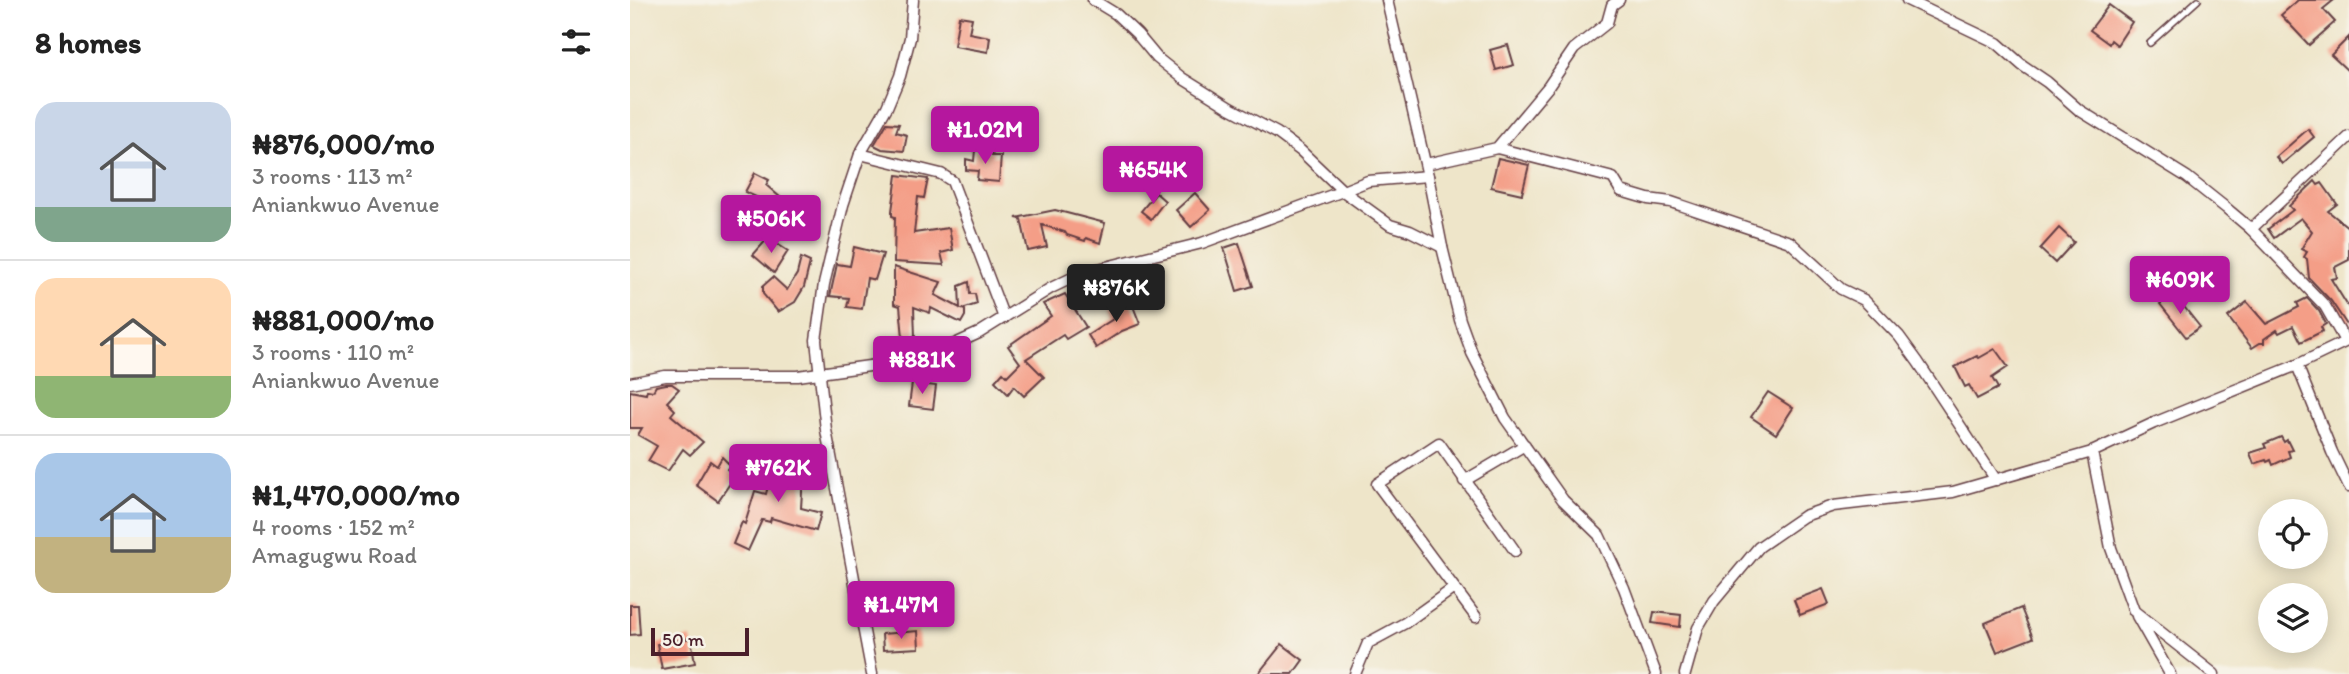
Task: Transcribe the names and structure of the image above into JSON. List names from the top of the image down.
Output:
{
  "scale_bar": "50 m",
  "page": {
    "heading": "8 homes",
    "list": [
      {
        "name": "₦876,000/mo",
        "note": "3 rooms · 113 m² · Aniankwuo Avenue"
      },
      {
        "name": "₦881,000/mo",
        "note": "3 rooms · 110 m² · Aniankwuo Avenue"
      },
      {
        "name": "₦1,470,000/mo",
        "note": "4 rooms · 152 m² · Amagugwu Road"
      }
    ],
    "price": [
      "₦1.02M",
      "₦654K",
      "₦506K",
      "₦609K",
      "₦876K",
      "₦881K",
      "₦762K",
      "₦1.47M"
    ],
    "scale": "50 m"
  }
}
